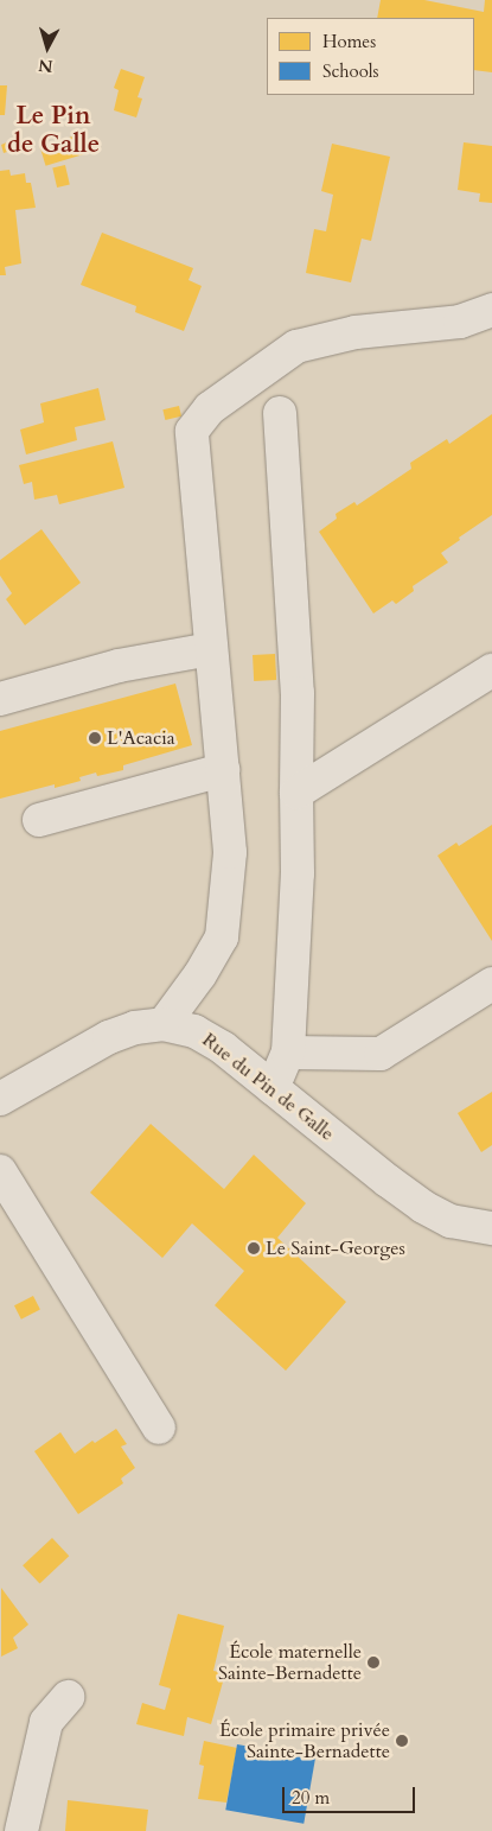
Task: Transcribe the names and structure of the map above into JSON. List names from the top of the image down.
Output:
{
  "streets": {
    "street": ["Rue du Pin de Galle"]
  },
  "districts": ["Le Pin de Galle"],
  "places": [
    "L'Acacia",
    "Le Saint-Georges",
    "École maternelle Sainte-Bernadette",
    "École primaire privée Sainte-Bernadette"
  ],
  "legend": ["Homes", "Schools"],
  "scale_bar": "20 m",
  "north": "bottom"
}
